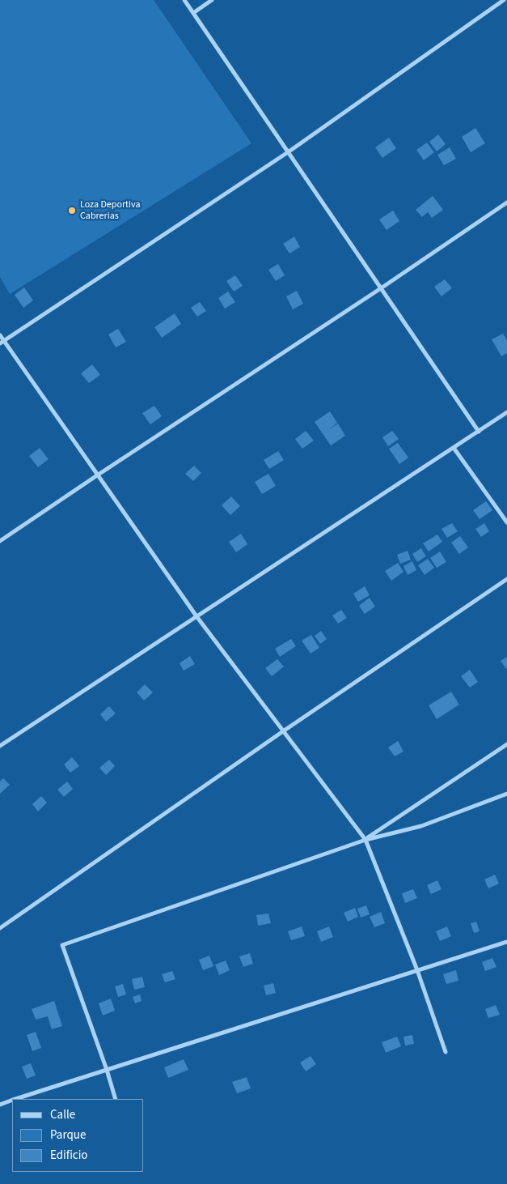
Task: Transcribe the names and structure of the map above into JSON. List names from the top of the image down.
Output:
{
  "places": ["Loza Deportiva Cabrerias"],
  "legend": ["Calle", "Parque", "Edificio"]
}
